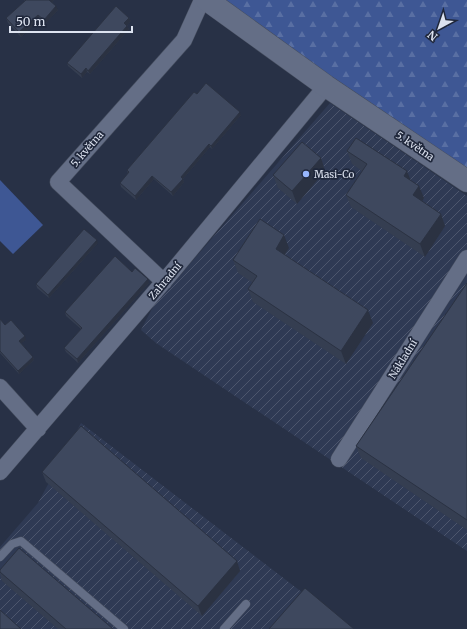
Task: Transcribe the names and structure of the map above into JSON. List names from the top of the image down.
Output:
{
  "streets": {
    "main road": ["5. května"],
    "street": ["Zahradní", "Nákladní"]
  },
  "crossings": [
    ["5. května", "Zahradní"]
  ],
  "places": ["Masi-Co"],
  "scale_bar": "50 m",
  "north": "bottom left"
}
